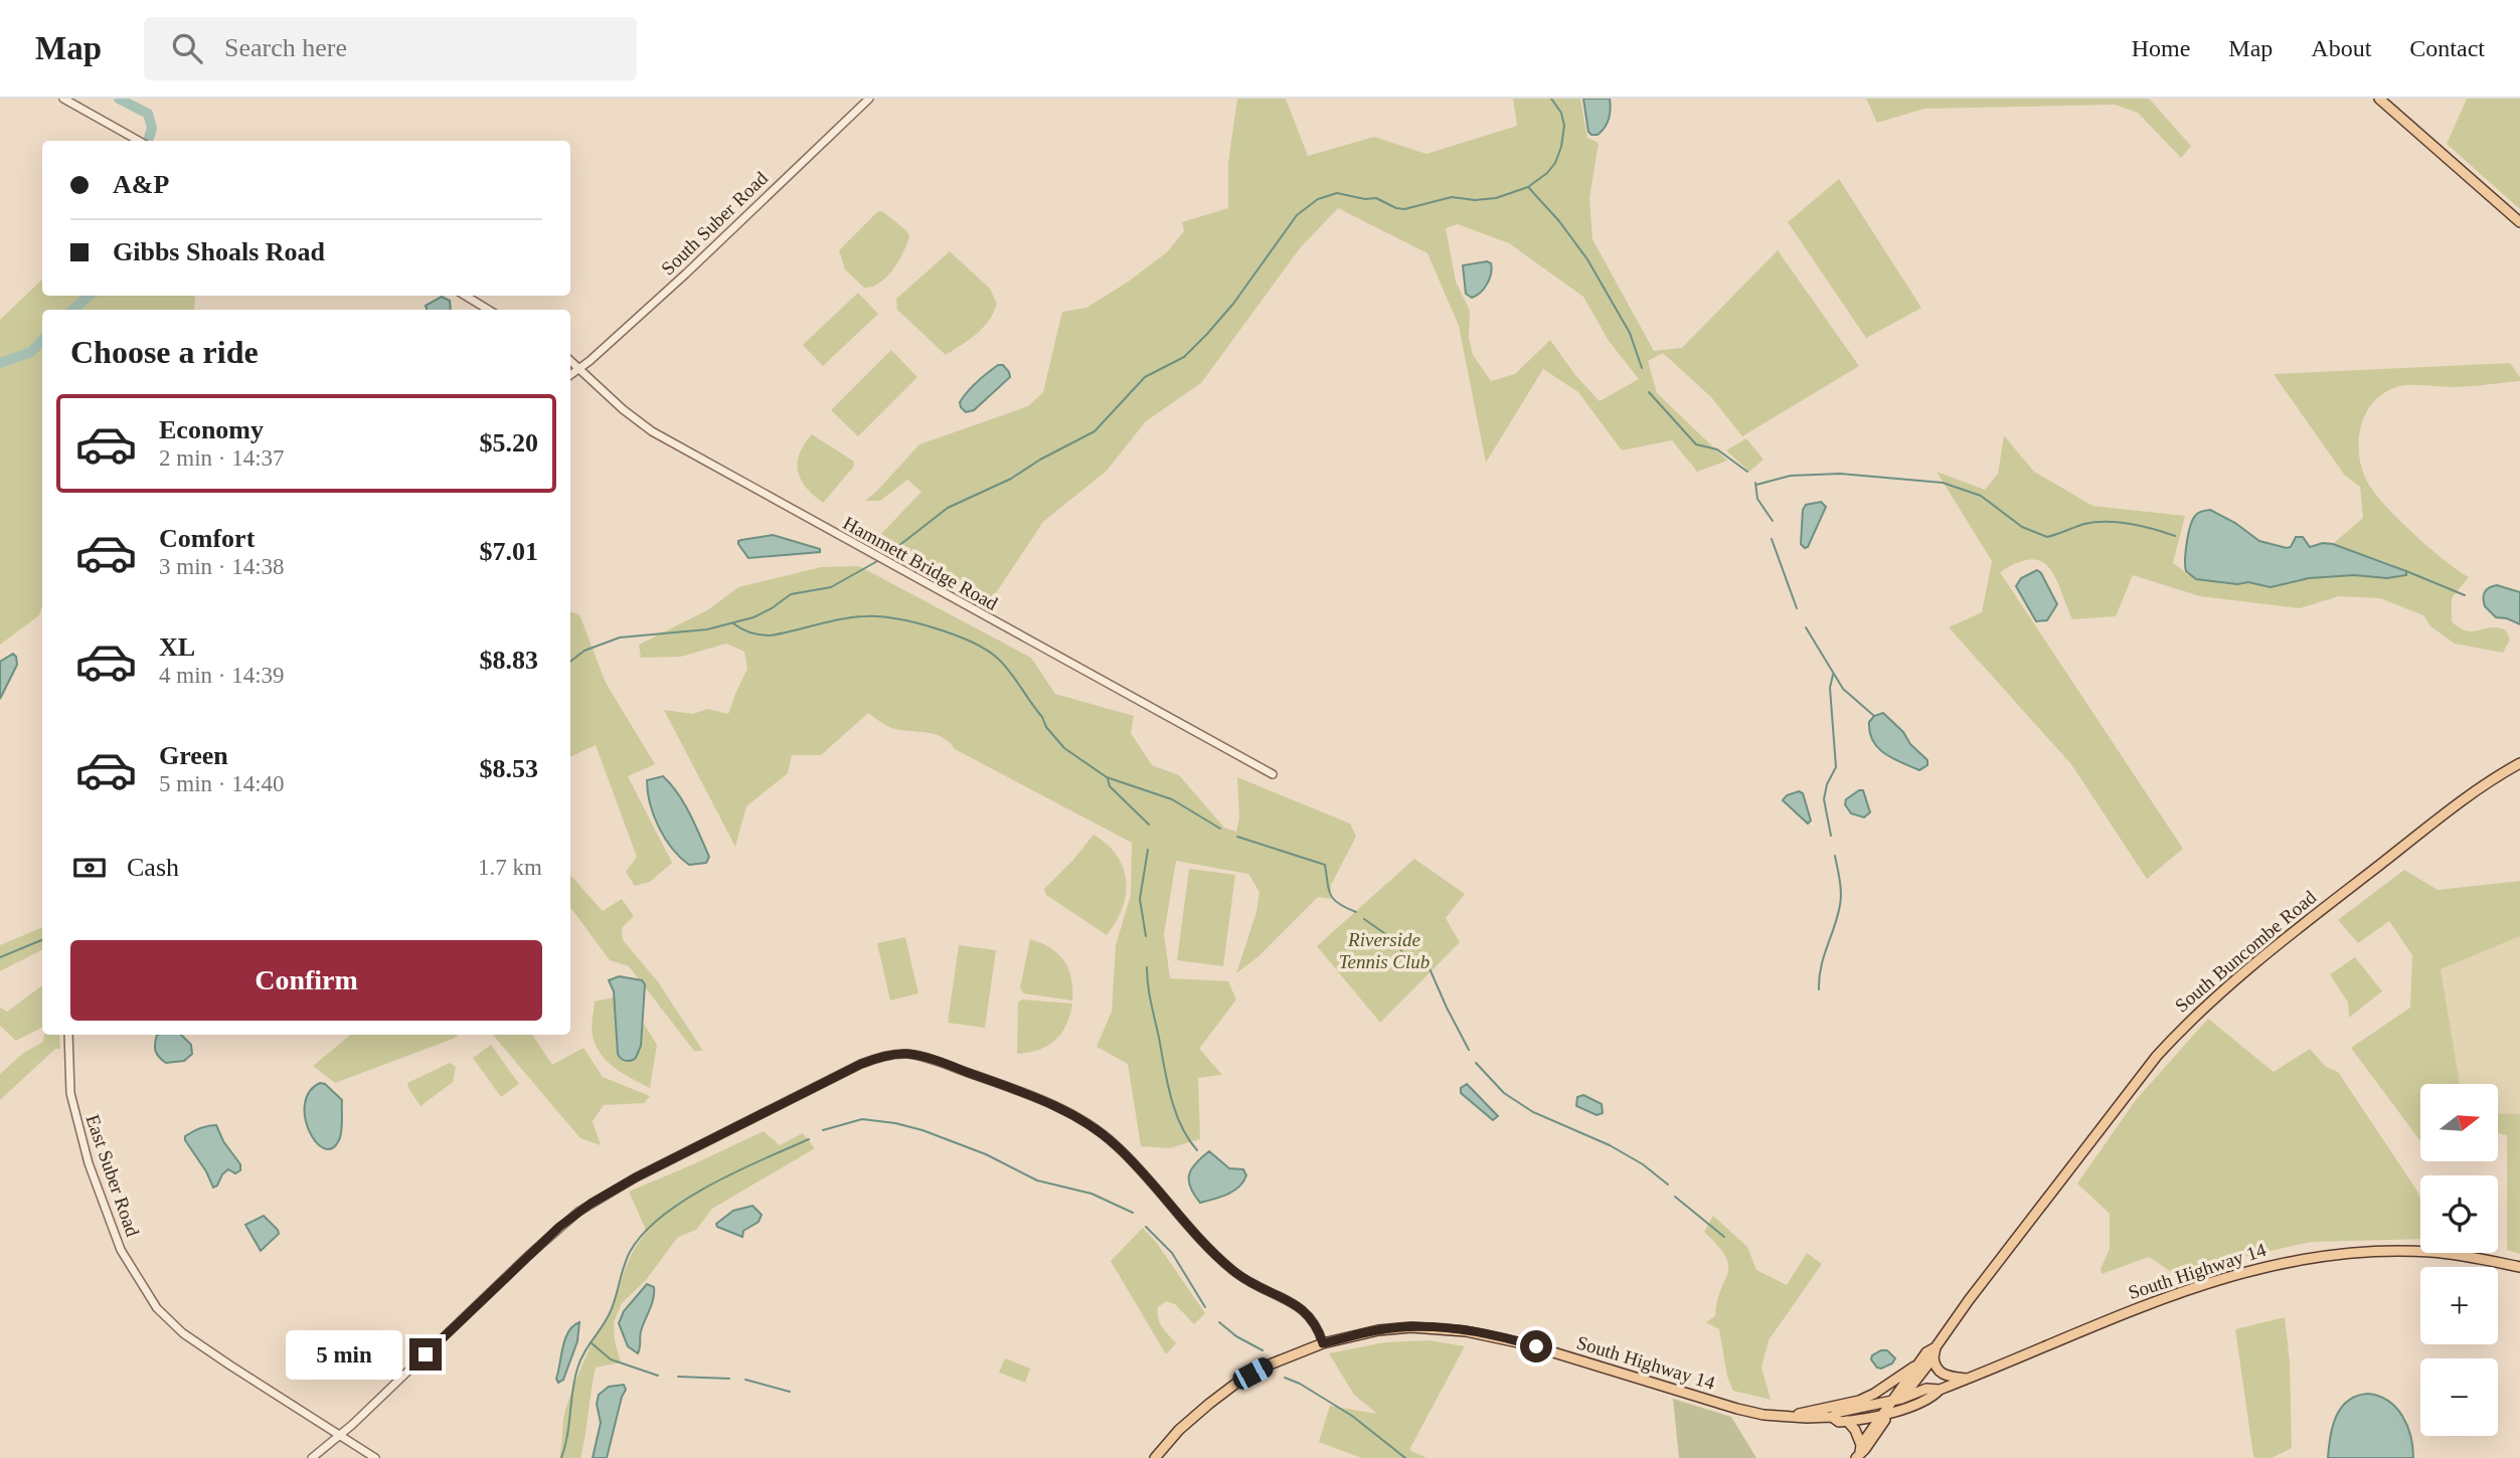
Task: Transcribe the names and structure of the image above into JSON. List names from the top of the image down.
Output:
{
  "streets": {
    "main road": ["South Buncombe Road", "South Highway 14"],
    "street": ["South Suber Road", "Hammett Bridge Road", "East Suber Road"]
  },
  "crossings": [
    ["South Suber Road", "Hammett Bridge Road"],
    ["South Buncombe Road", "South Highway 14"]
  ],
  "parks": ["Riverside Tennis Club"],
  "north": "right",
  "page": {
    "header": "Map",
    "search": "Search here",
    "nav": [
      "Home",
      "Map",
      "About",
      "Contact"
    ],
    "banner": ["A&P", "Gibbs Shoals Road"],
    "heading": "Choose a ride",
    "list": [
      {
        "name": "Economy",
        "note": "2 min · 14:37",
        "value": "$5.20"
      },
      {
        "name": "Comfort",
        "note": "3 min · 14:38",
        "value": "$7.01"
      },
      {
        "name": "XL",
        "note": "4 min · 14:39",
        "value": "$8.83"
      },
      {
        "name": "Green",
        "note": "5 min · 14:40",
        "value": "$8.53"
      }
    ],
    "pay": ["Cash", "1.7 km"],
    "buttons": "Confirm",
    "map_buttons": ["+", "−"],
    "bubble": "5 min"
  }
}
